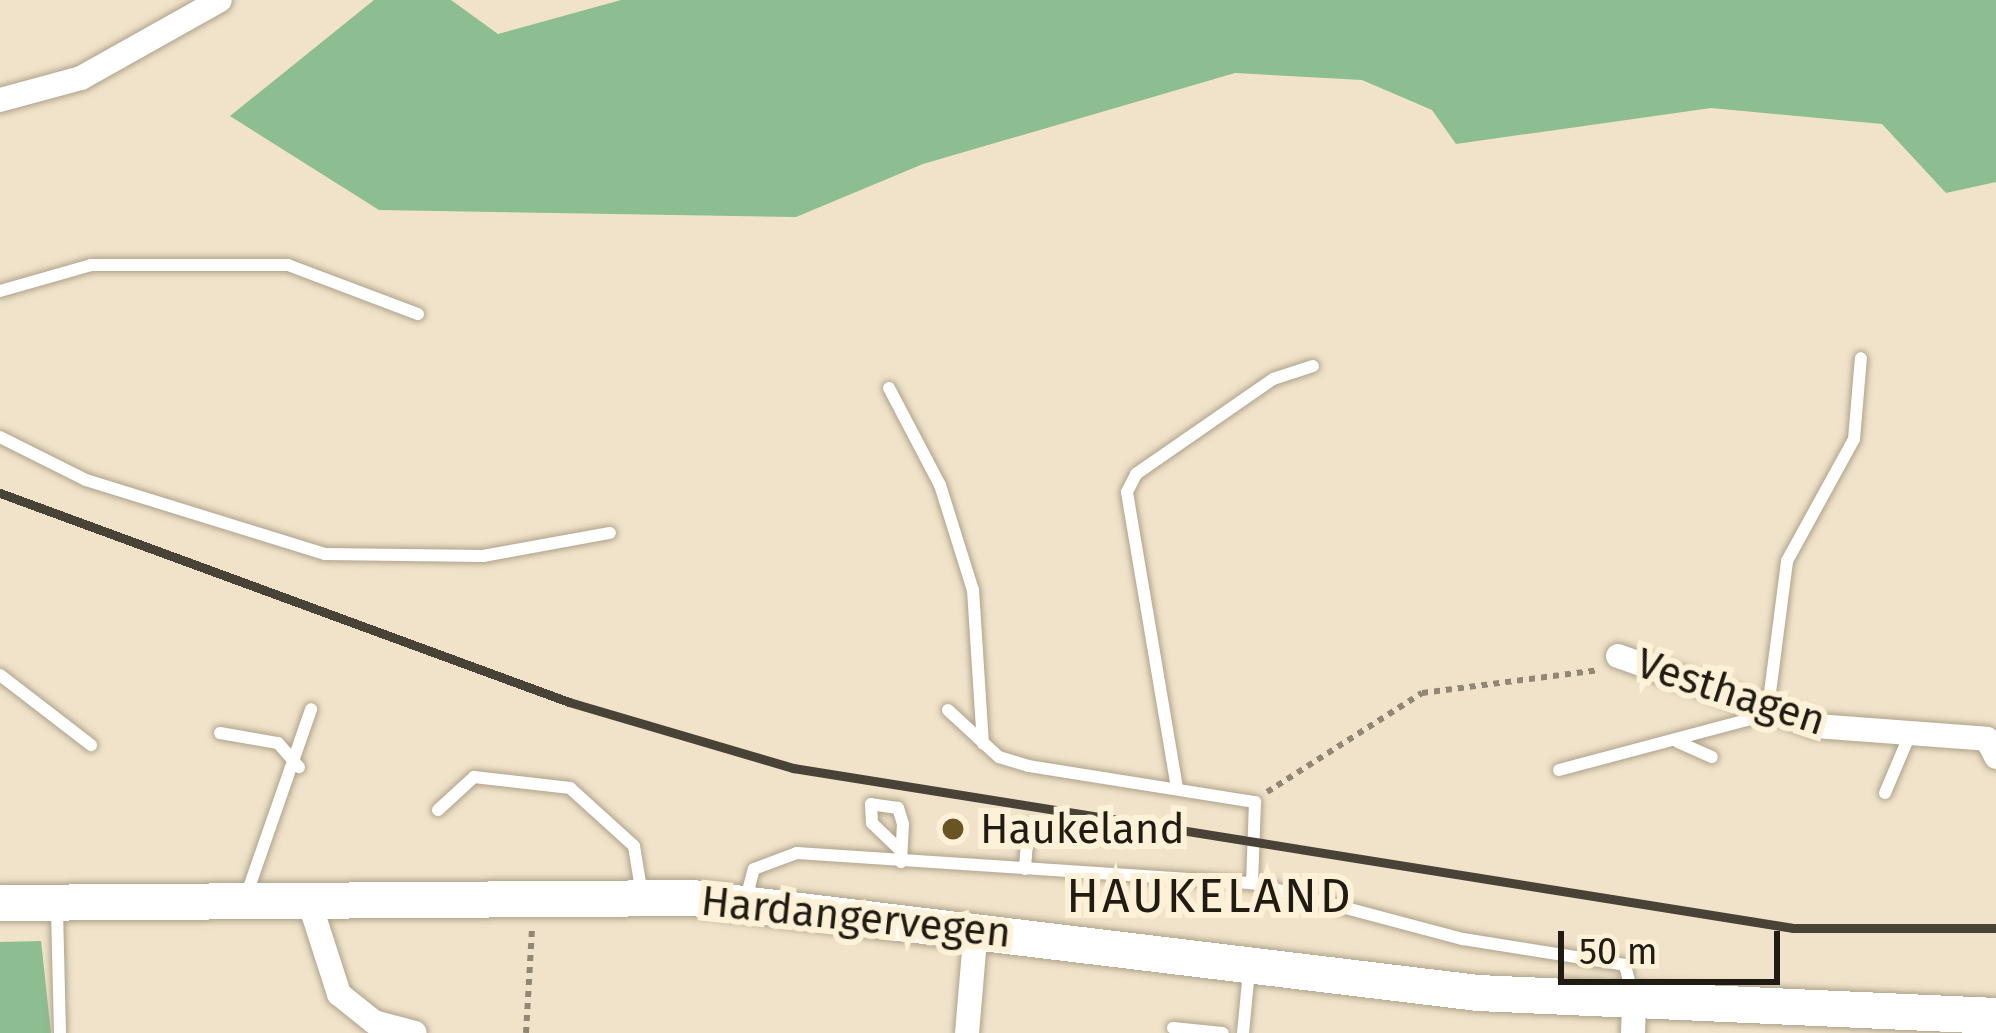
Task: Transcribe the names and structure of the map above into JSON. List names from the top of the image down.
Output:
{
  "streets": {
    "main road": ["Hardangervegen"],
    "street": ["Vesthagen"]
  },
  "districts": ["HAUKELAND"],
  "places": ["Haukeland"],
  "scale_bar": "50 m"
}
